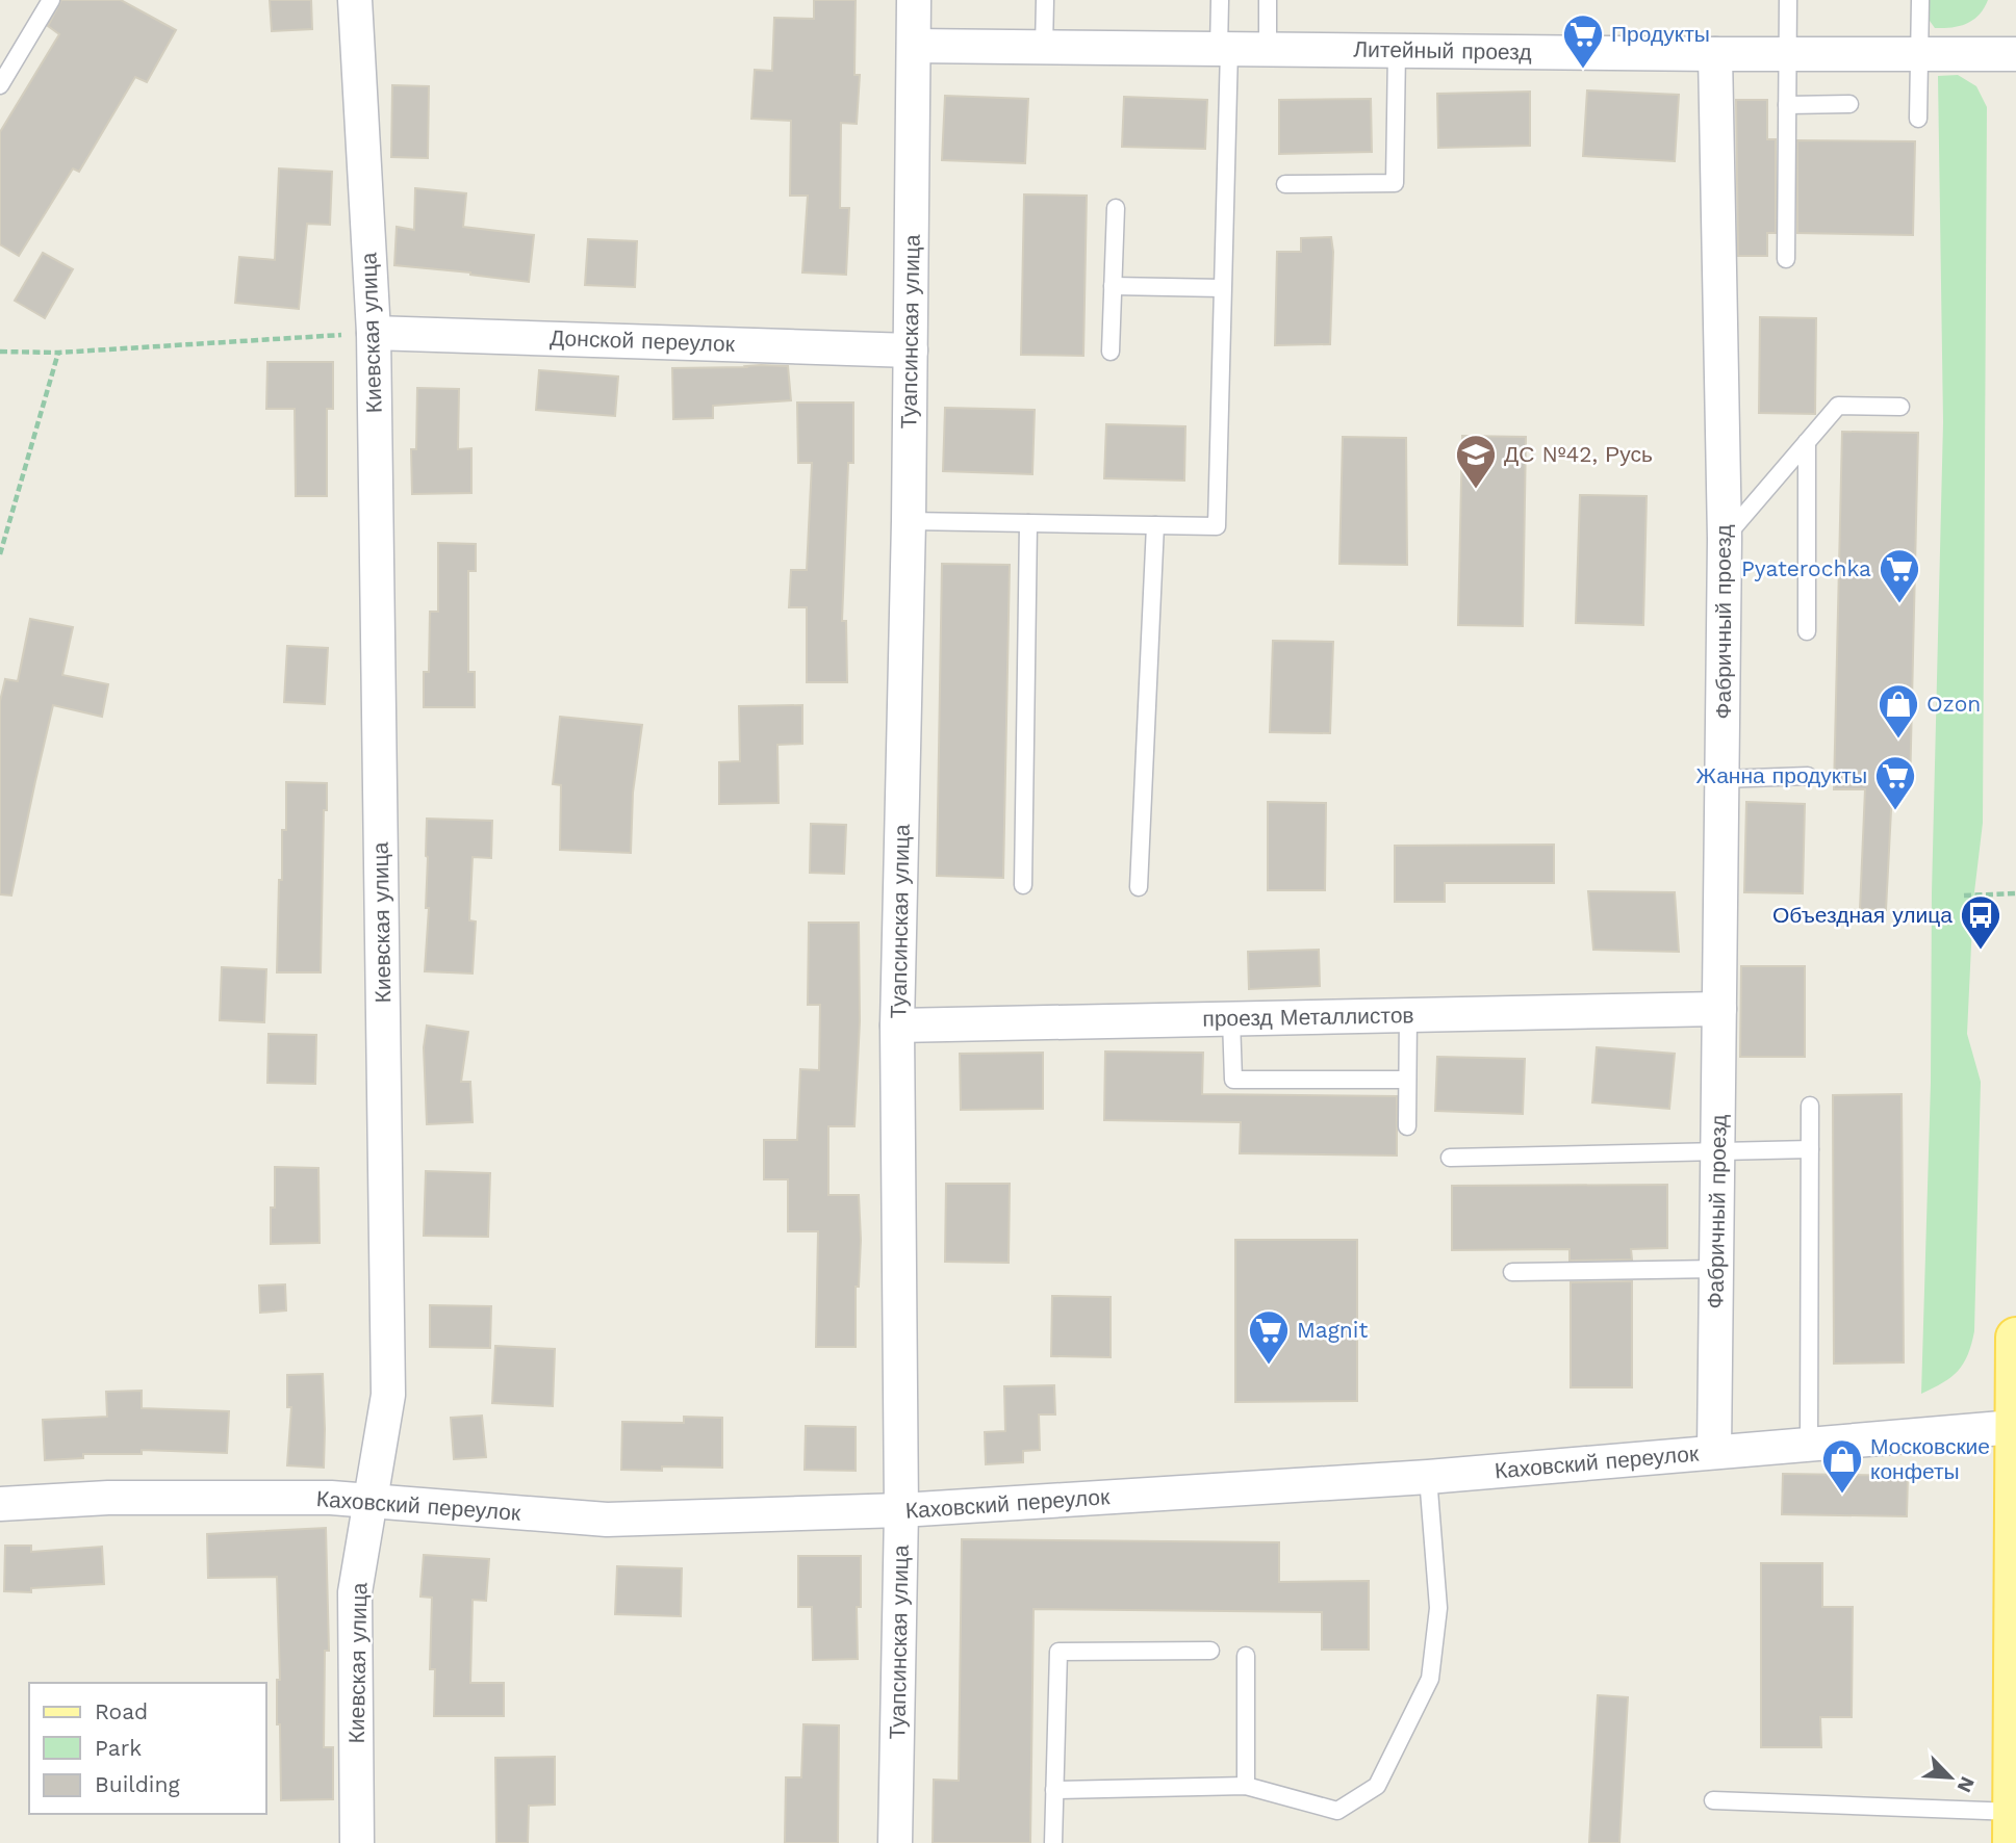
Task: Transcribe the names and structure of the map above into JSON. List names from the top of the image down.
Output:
{
  "streets": {
    "street": [
      "Литейный проезд",
      "Туапсинская улица",
      "Киевская улица",
      "Донской переулок",
      "Фабричный проезд",
      "проезд Металлистов",
      "Каховский переулок"
    ]
  },
  "crossings": [
    ["Литейный проезд", "Туапсинская улица"],
    ["Литейный проезд", "Фабричный проезд"],
    ["Туапсинская улица", "Донской переулок"],
    ["Туапсинская улица", "проезд Металлистов"],
    ["Туапсинская улица", "Каховский переулок"],
    ["Киевская улица", "Донской переулок"],
    ["Киевская улица", "Каховский переулок"],
    ["Фабричный проезд", "проезд Металлистов"],
    ["Фабричный проезд", "Каховский переулок"]
  ],
  "places": {
    "supermarket": [
      "Продукты",
      "Pyaterochka",
      "Жанна продукты",
      "Magnit"
    ],
    "school or university": ["ДС №42, Русь"],
    "shop": ["Ozon", "Московские конфеты"],
    "bus stop": ["Объездная улица"]
  },
  "legend": ["Road", "Park", "Building"],
  "north": "bottom right"
}
